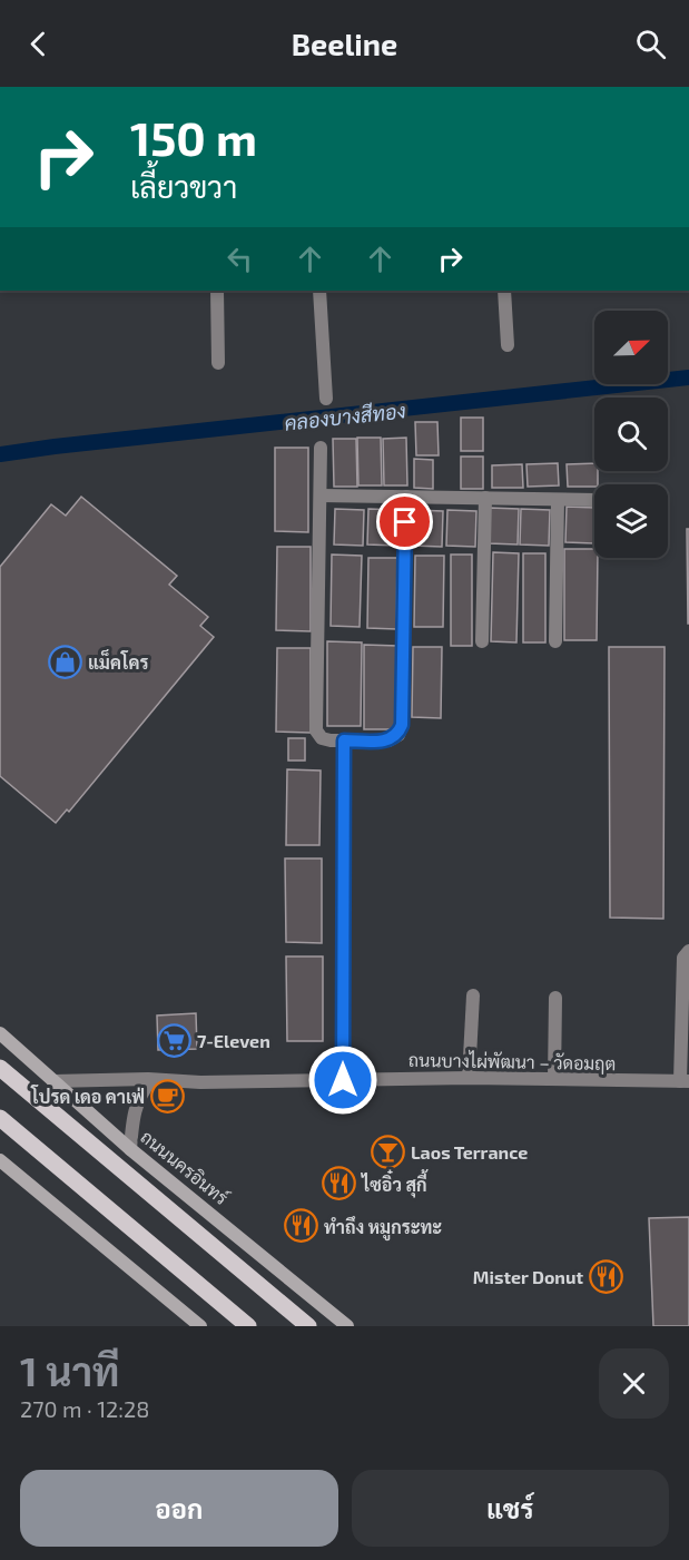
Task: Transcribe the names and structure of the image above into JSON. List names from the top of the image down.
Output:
{
  "streets": {
    "main road": ["ถนนนครอินทร์"],
    "street": ["ถนนบางไผ่พัฒนา – วัดอมฤต"]
  },
  "crossings": [
    ["ถนนบางไผ่พัฒนา – วัดอมฤต", "ถนนนครอินทร์"]
  ],
  "water": ["คลองบางสีทอง"],
  "places": {
    "shop": ["แม็คโคร"],
    "supermarket": ["7-Eleven"],
    "cafe": ["โปรด เดอ คาเฟ่"],
    "bar": ["Laos Terrance"],
    "restaurant": ["ไซอิ๋ว สุกี้", "ทำถึง หมูกระทะ", "Mister Donut"]
  },
  "north": "top right",
  "page": {
    "header": "Beeline",
    "turn": ["150 m", "เลี้ยวขวา"],
    "heading": ["1 นาที", "270 m · 12:28"],
    "buttons": ["ออก", "แชร์"]
  }
}
